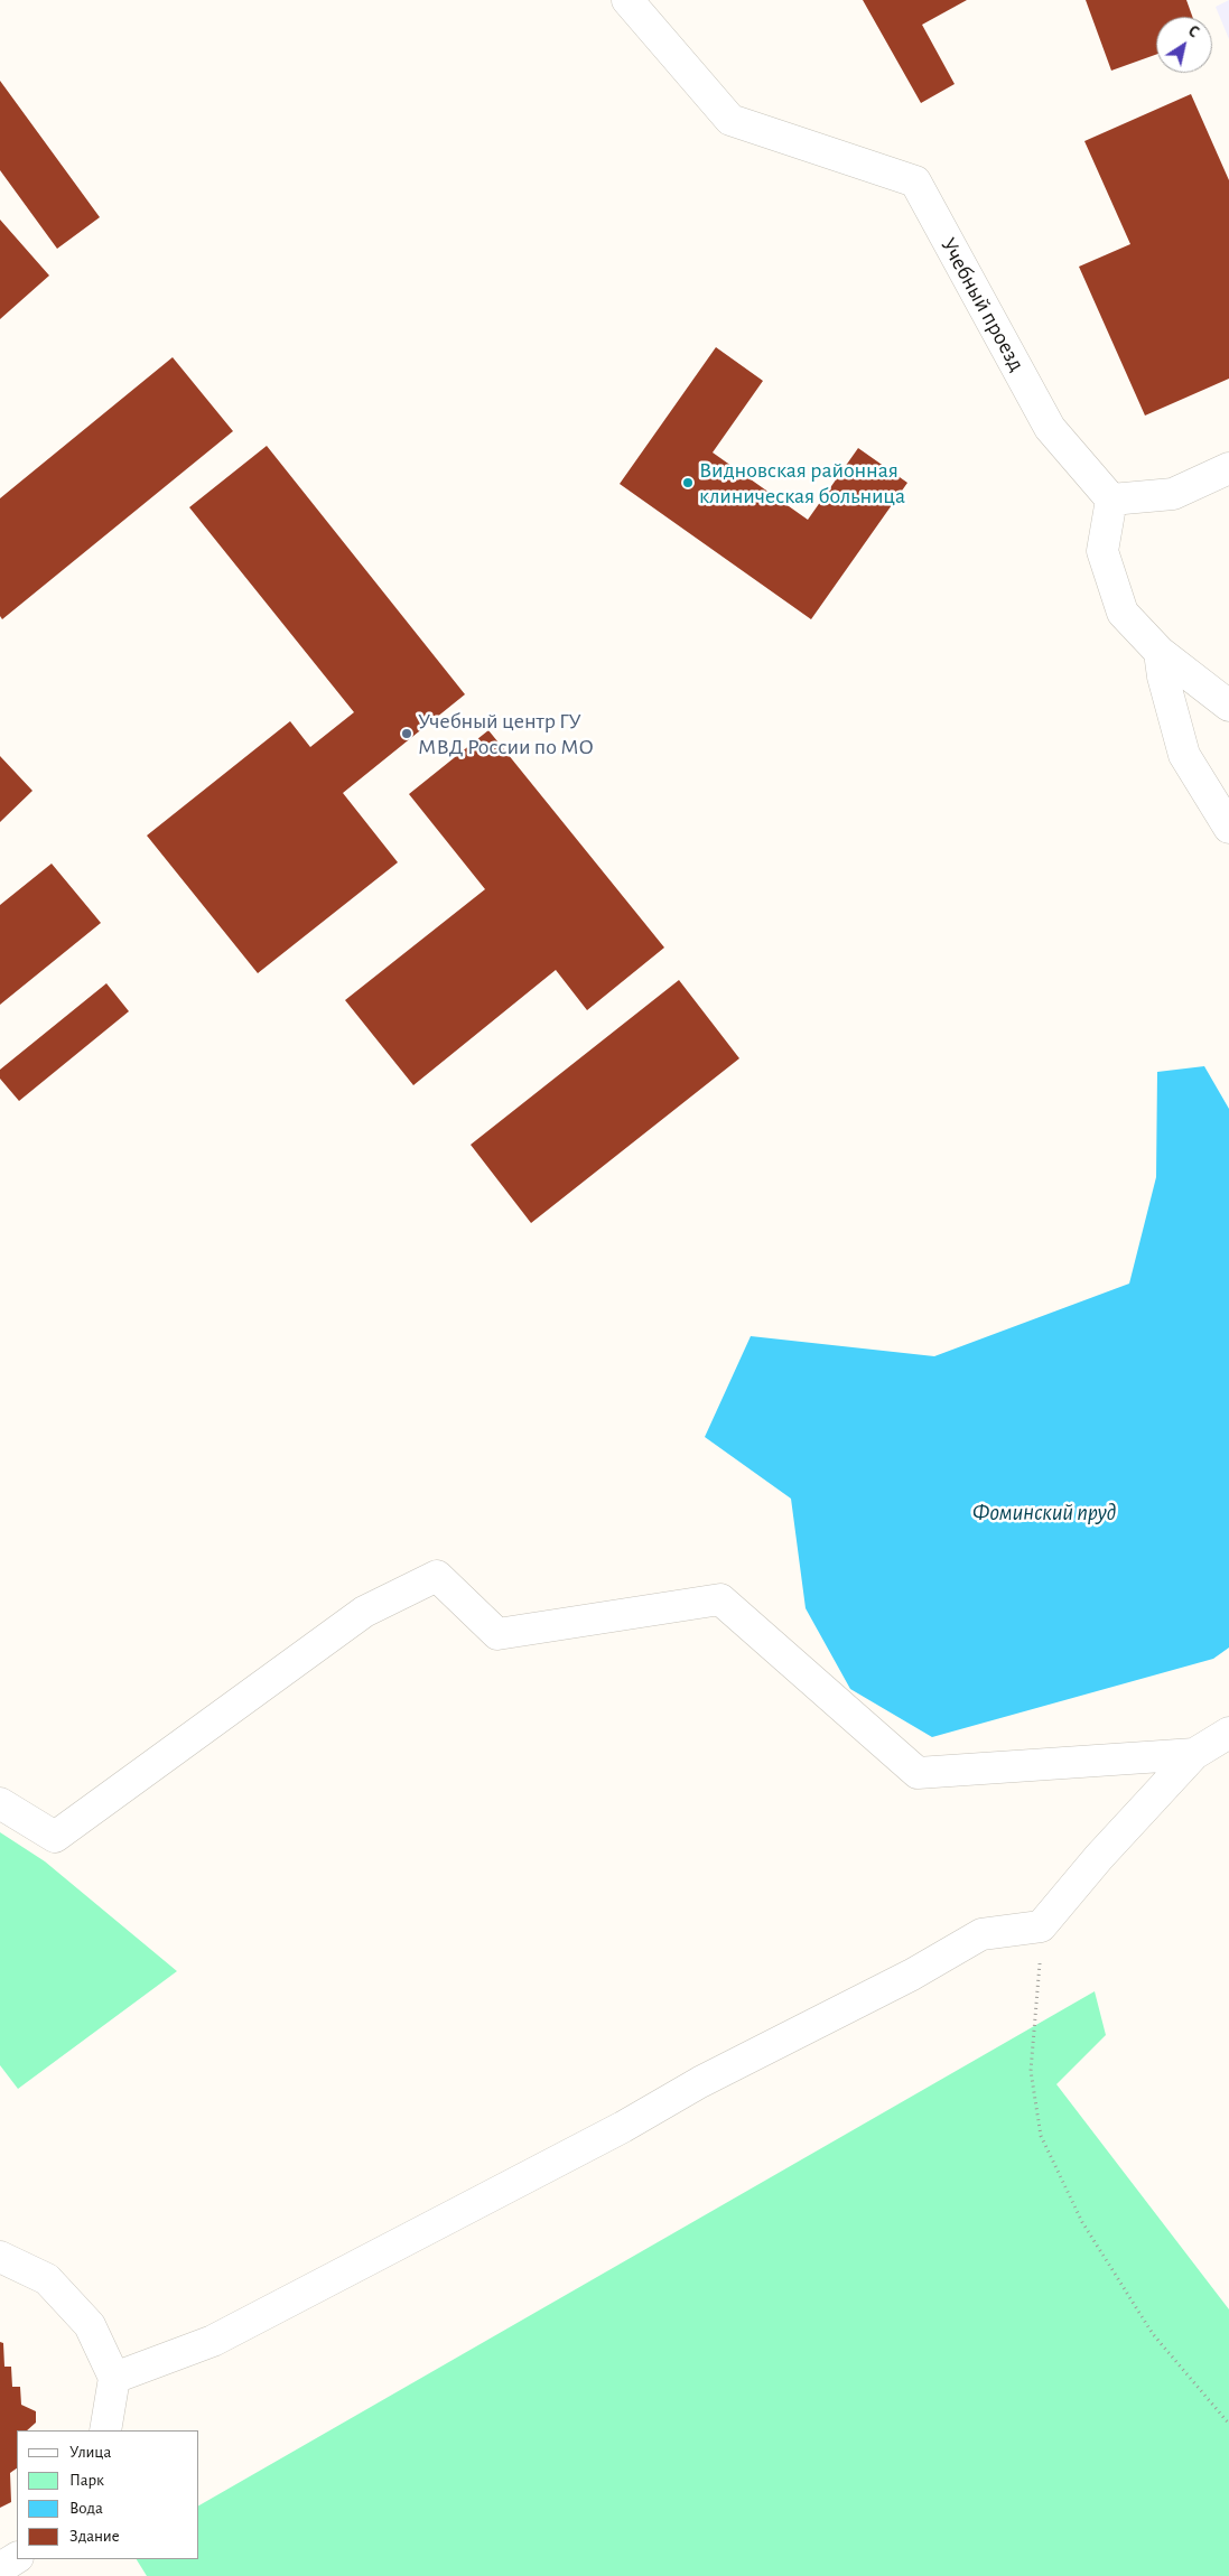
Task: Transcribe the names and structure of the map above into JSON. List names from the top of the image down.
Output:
{
  "streets": {
    "street": ["Учебный проезд"]
  },
  "water": ["Фоминский пруд"],
  "places": ["Видновская районная клиническая больница", "Учебный центр ГУ МВД России по МО"],
  "legend": [
    "Улица",
    "Парк",
    "Вода",
    "Здание"
  ],
  "north": "top right"
}
